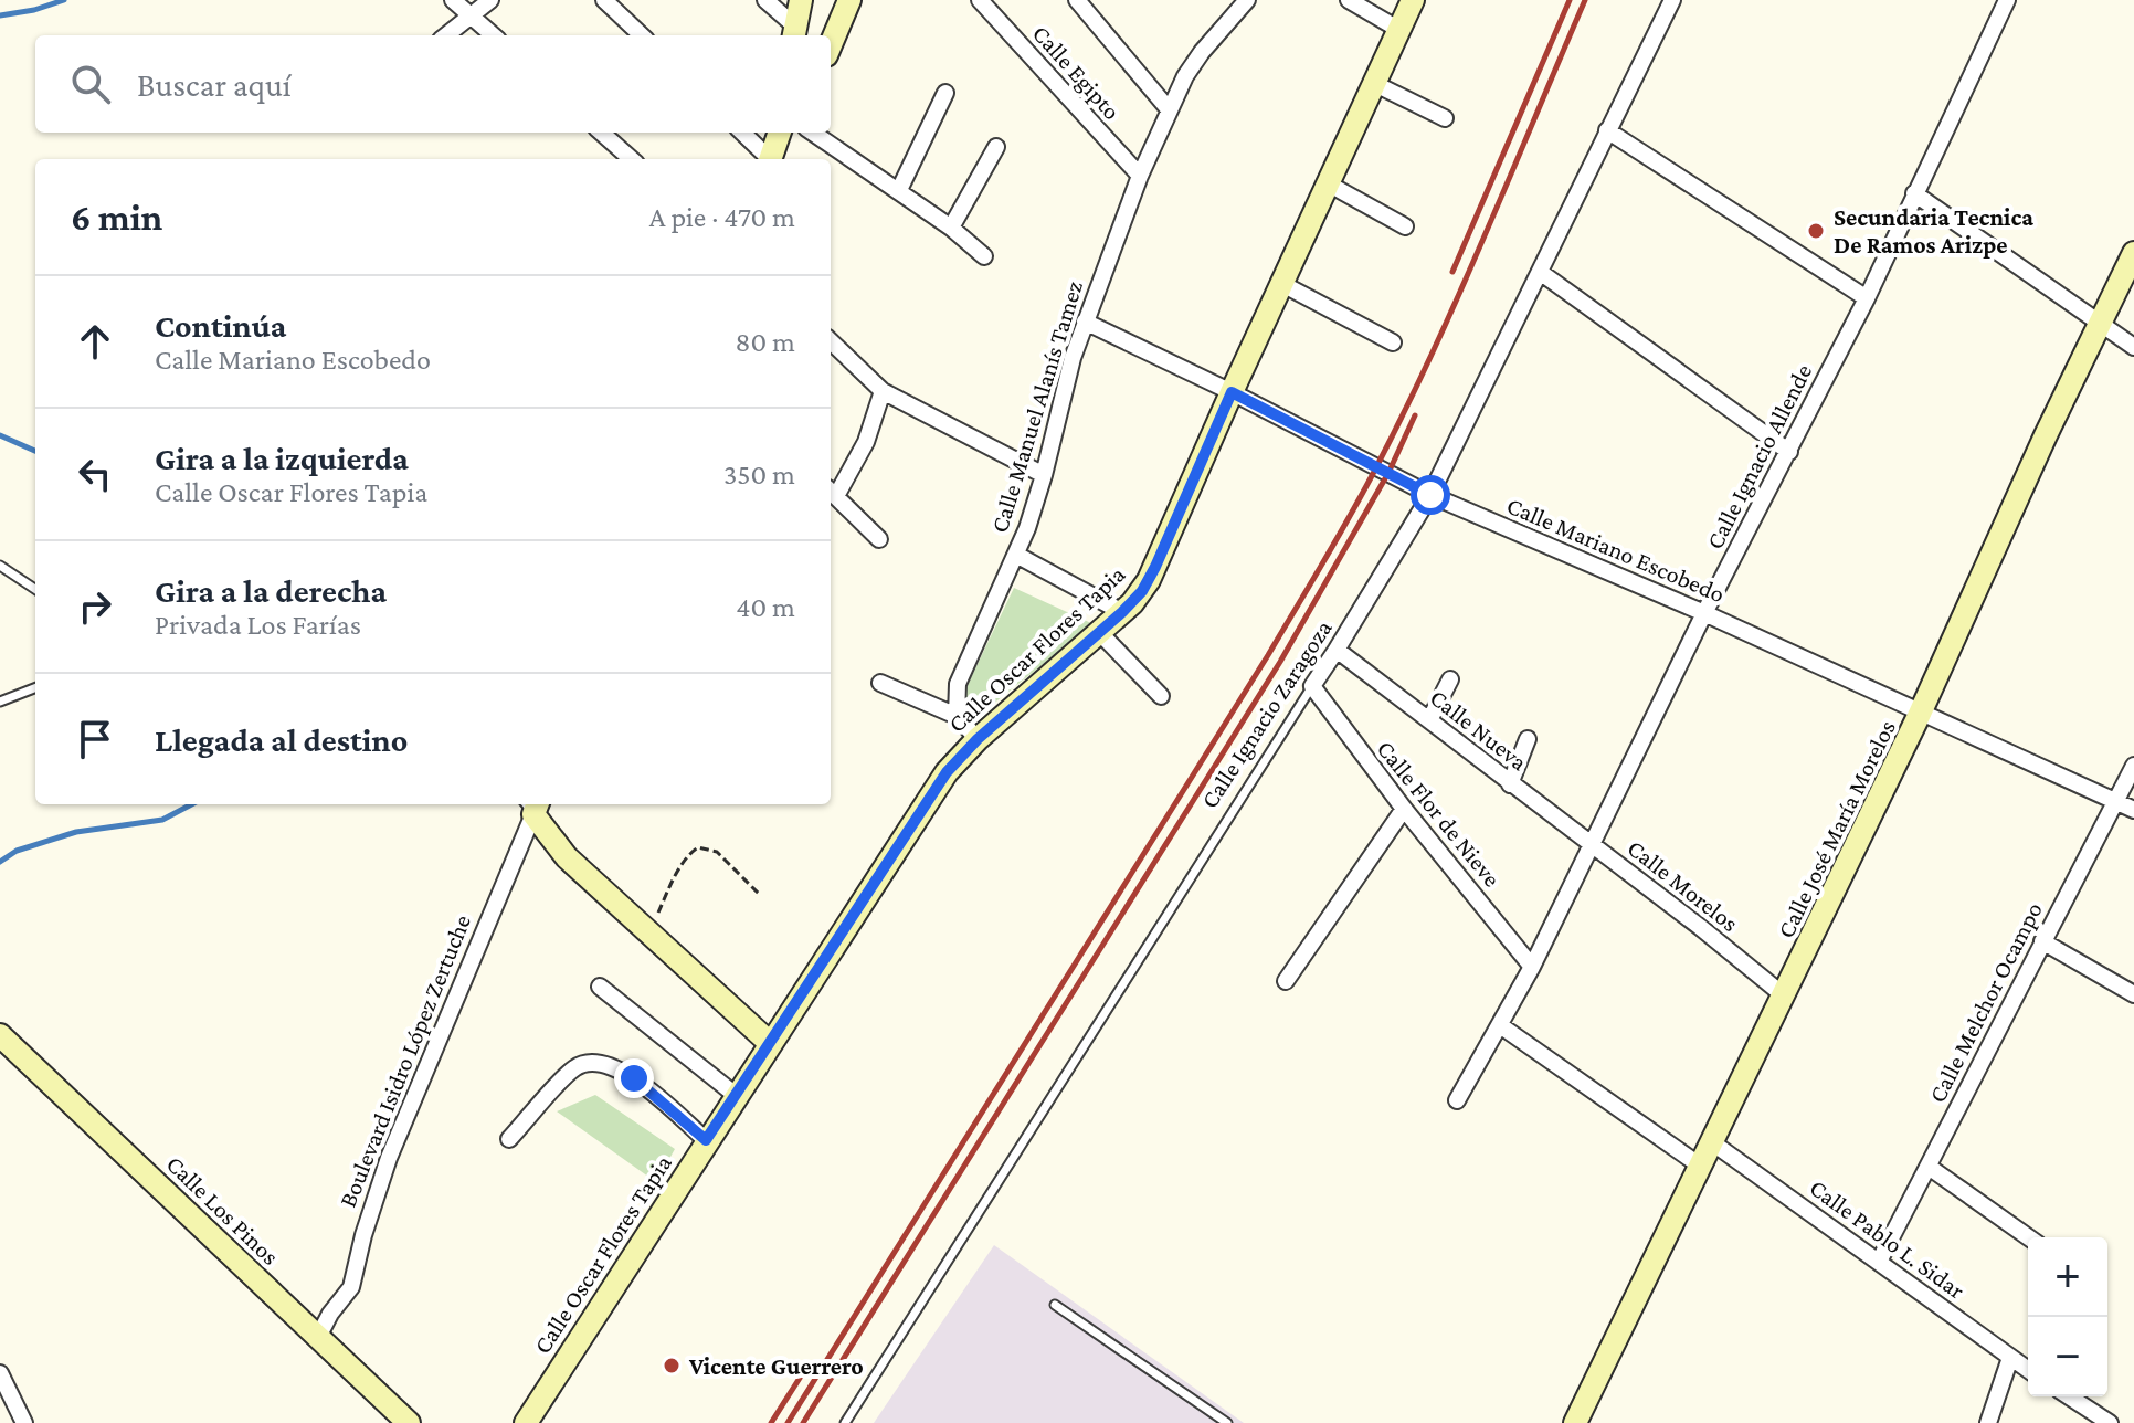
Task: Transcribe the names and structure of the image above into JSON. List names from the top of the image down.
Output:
{
  "streets": {
    "street": [
      "Calle Egipto",
      "Calle Manuel Alanís Tamez",
      "Calle Ignacio Allende",
      "Calle Mariano Escobedo",
      "Calle Oscar Flores Tapia",
      "Calle Ignacio Zaragoza",
      "Calle Nueva",
      "Calle Flor de Nieve",
      "Calle José María Morelos",
      "Calle Morelos",
      "Calle Melchor Ocampo",
      "Boulevard Isidro López Zertuche",
      "Calle Los Pinos",
      "Calle Pablo L. Sidar"
    ]
  },
  "crossings": [
    ["Calle Egipto", "Calle Manuel Alanís Tamez"],
    ["Calle Manuel Alanís Tamez", "Calle Mariano Escobedo"],
    ["Calle Ignacio Allende", "Calle Mariano Escobedo"],
    ["Calle Ignacio Allende", "Calle Nueva"],
    ["Calle Ignacio Allende", "Calle Flor de Nieve"],
    ["Calle Ignacio Allende", "Calle Morelos"],
    ["Calle Mariano Escobedo", "Calle Oscar Flores Tapia"],
    ["Calle Mariano Escobedo", "Calle Ignacio Zaragoza"],
    ["Calle Mariano Escobedo", "Calle José María Morelos"],
    ["Calle Mariano Escobedo", "Calle Melchor Ocampo"],
    ["Calle Ignacio Zaragoza", "Calle Nueva"],
    ["Calle Ignacio Zaragoza", "Calle Flor de Nieve"],
    ["Calle Nueva", "Calle Morelos"],
    ["Calle José María Morelos", "Calle Morelos"],
    ["Calle José María Morelos", "Calle Pablo L. Sidar"],
    ["Calle Melchor Ocampo", "Calle Pablo L. Sidar"],
    ["Boulevard Isidro López Zertuche", "Calle Los Pinos"]
  ],
  "places": ["Secundaria Tecnica De Ramos Arizpe", "Vicente Guerrero"],
  "page": {
    "search": "Buscar aquí",
    "heading": ["6 min", "A pie · 470 m"],
    "list": [
      ["Continúa", "Calle Mariano Escobedo", "80 m"],
      ["Gira a la izquierda", "Calle Oscar Flores Tapia", "350 m"],
      ["Gira a la derecha", "Privada Los Farías", "40 m"],
      "Llegada al destino"
    ],
    "map_buttons": ["+", "−"]
  }
}
